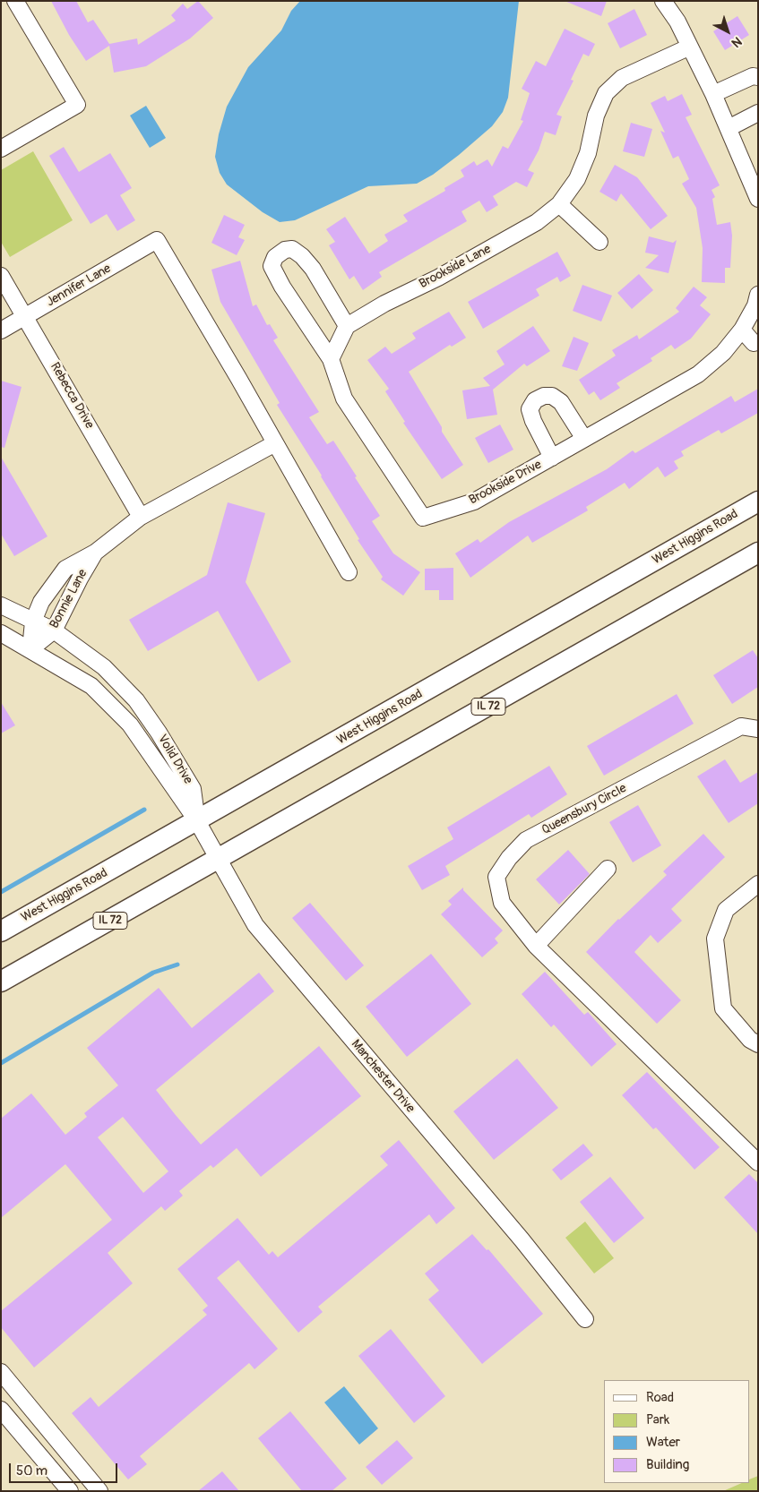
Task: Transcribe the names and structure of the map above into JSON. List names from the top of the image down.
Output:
{
  "streets": {
    "main road": ["West Higgins Road", "IL 72"],
    "street": [
      "Brookside Lane",
      "Jennifer Lane",
      "Rebecca Drive",
      "Brookside Drive",
      "Bonnie Lane",
      "Volid Drive",
      "Queensbury Circle",
      "Manchester Drive"
    ]
  },
  "crossings": [
    ["Jennifer Lane", "Rebecca Drive"],
    ["Jennifer Lane", "Bonnie Lane"],
    ["Rebecca Drive", "Bonnie Lane"],
    ["West Higgins Road", "Volid Drive"],
    ["West Higgins Road", "Manchester Drive"],
    ["Bonnie Lane", "Volid Drive"],
    ["IL 72", "Manchester Drive"],
    ["Volid Drive", "Manchester Drive"]
  ],
  "legend": [
    "Road",
    "Park",
    "Water",
    "Building"
  ],
  "scale_bar": "50 m",
  "north": "bottom right"
}
